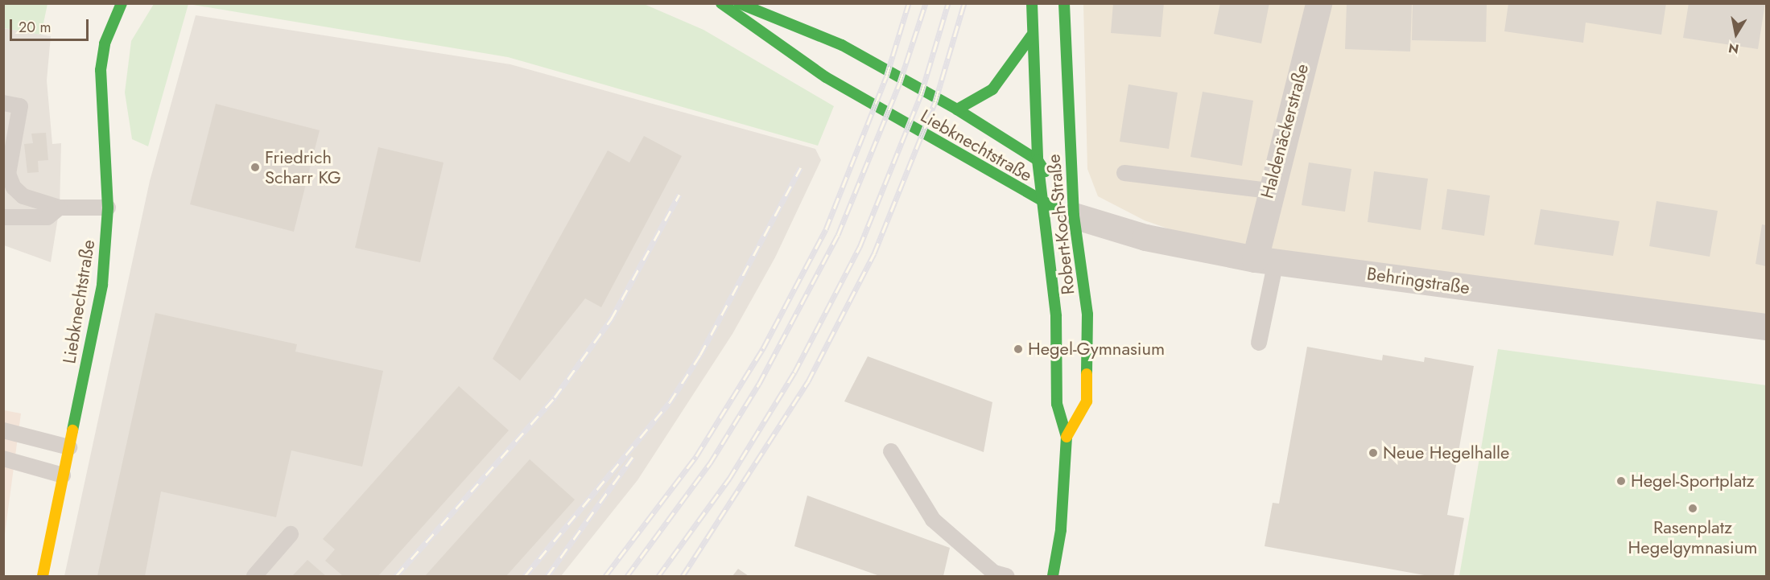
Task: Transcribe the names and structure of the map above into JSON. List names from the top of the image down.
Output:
{
  "streets": {
    "street": [
      "Haldenäckerstraße",
      "Liebknechtstraße",
      "Robert-Koch-Straße",
      "Behringstraße"
    ]
  },
  "crossings": [
    ["Haldenäckerstraße", "Behringstraße"],
    ["Liebknechtstraße", "Robert-Koch-Straße"],
    ["Liebknechtstraße", "Behringstraße"],
    ["Robert-Koch-Straße", "Behringstraße"]
  ],
  "places": [
    "Friedrich Scharr KG",
    "Hegel-Gymnasium",
    "Neue Hegelhalle",
    "Hegel-Sportplatz",
    "Rasenplatz Hegelgymnasium"
  ],
  "scale_bar": "20 m",
  "north": "bottom"
}
